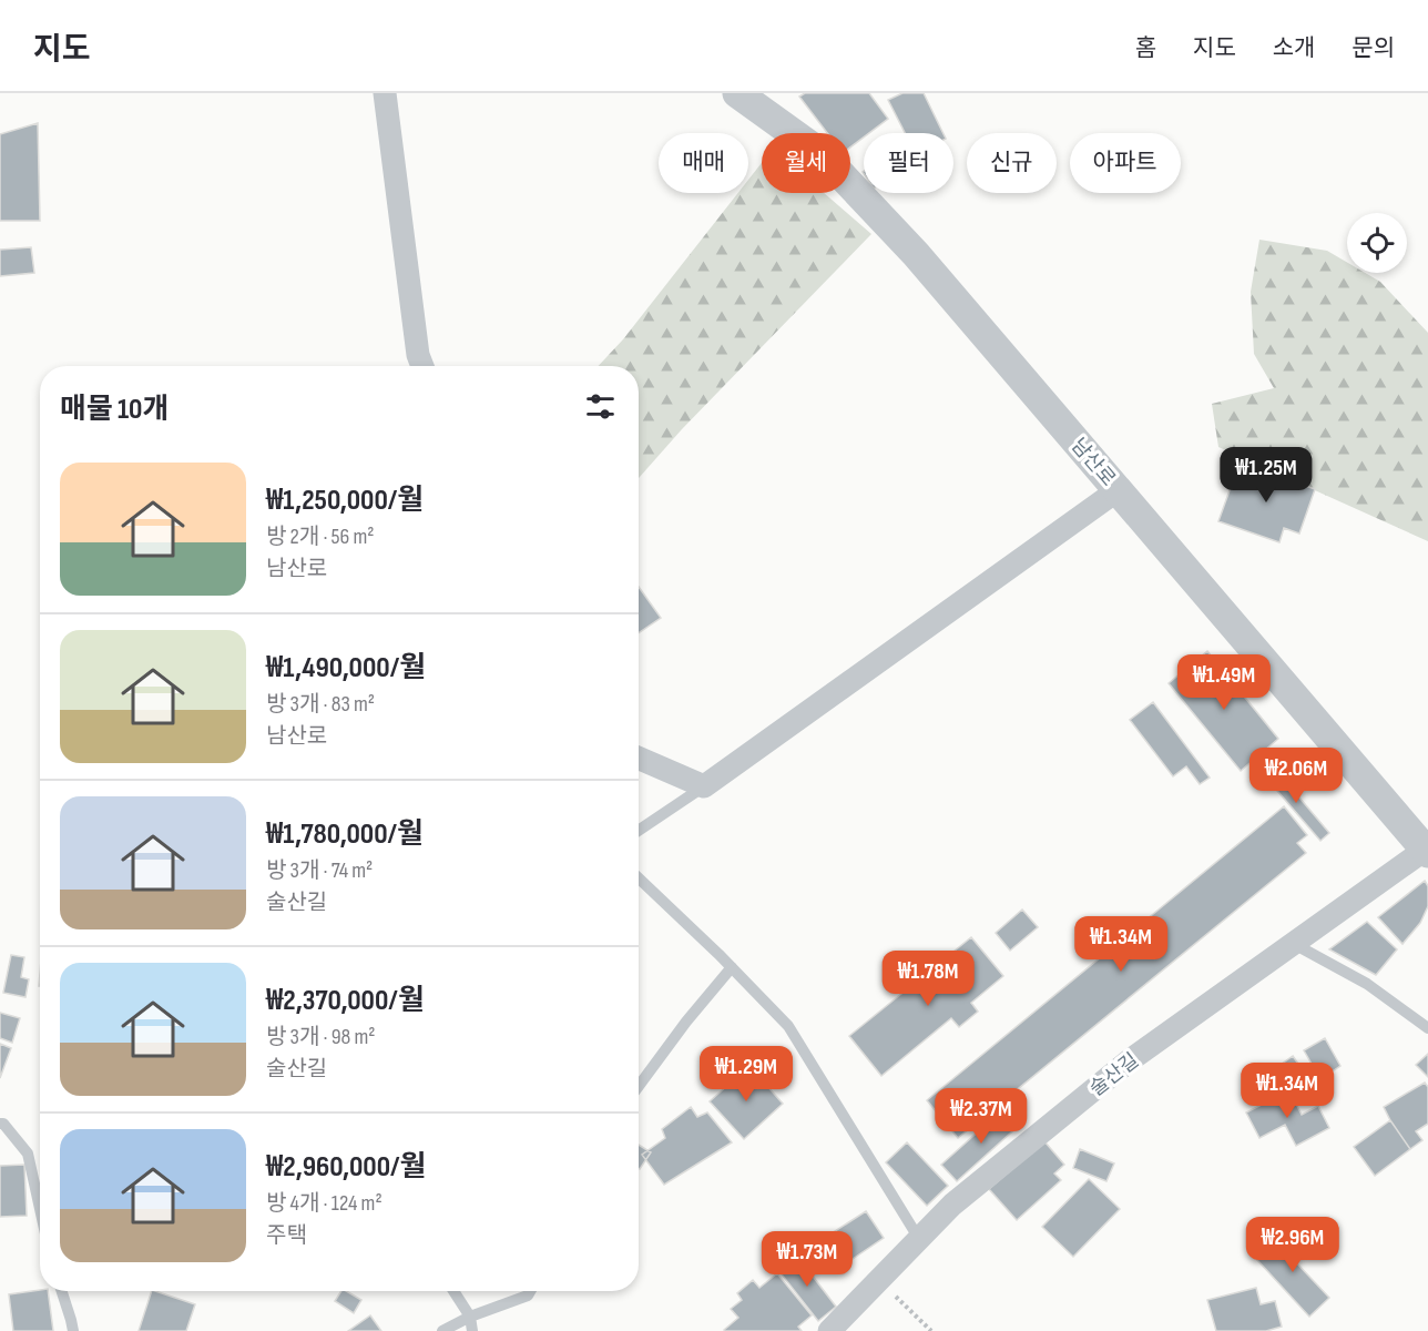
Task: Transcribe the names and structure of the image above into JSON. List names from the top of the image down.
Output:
{
  "streets": {
    "street": ["남산로", "술산길"]
  },
  "crossings": [
    ["남산로", "술산길"]
  ],
  "page": {
    "header": "지도",
    "nav": [
      "홈",
      "지도",
      "소개",
      "문의"
    ],
    "chip": [
      "매매",
      "월세",
      "필터",
      "신규",
      "아파트"
    ],
    "heading": "매물 10개",
    "list": [
      {
        "name": "₩1,250,000/월",
        "note": "방 2개 · 56 m² · 남산로"
      },
      {
        "name": "₩1,490,000/월",
        "note": "방 3개 · 83 m² · 남산로"
      },
      {
        "name": "₩1,780,000/월",
        "note": "방 3개 · 74 m² · 술산길"
      },
      {
        "name": "₩2,370,000/월",
        "note": "방 3개 · 98 m² · 술산길"
      },
      {
        "name": "₩2,960,000/월",
        "note": "방 4개 · 124 m² · 주택"
      }
    ],
    "price": [
      "₩1.25M",
      "₩1.49M",
      "₩2.06M",
      "₩1.34M",
      "₩1.78M",
      "₩1.29M",
      "₩1.34M",
      "₩2.37M",
      "₩2.96M",
      "₩1.73M"
    ]
  }
}
